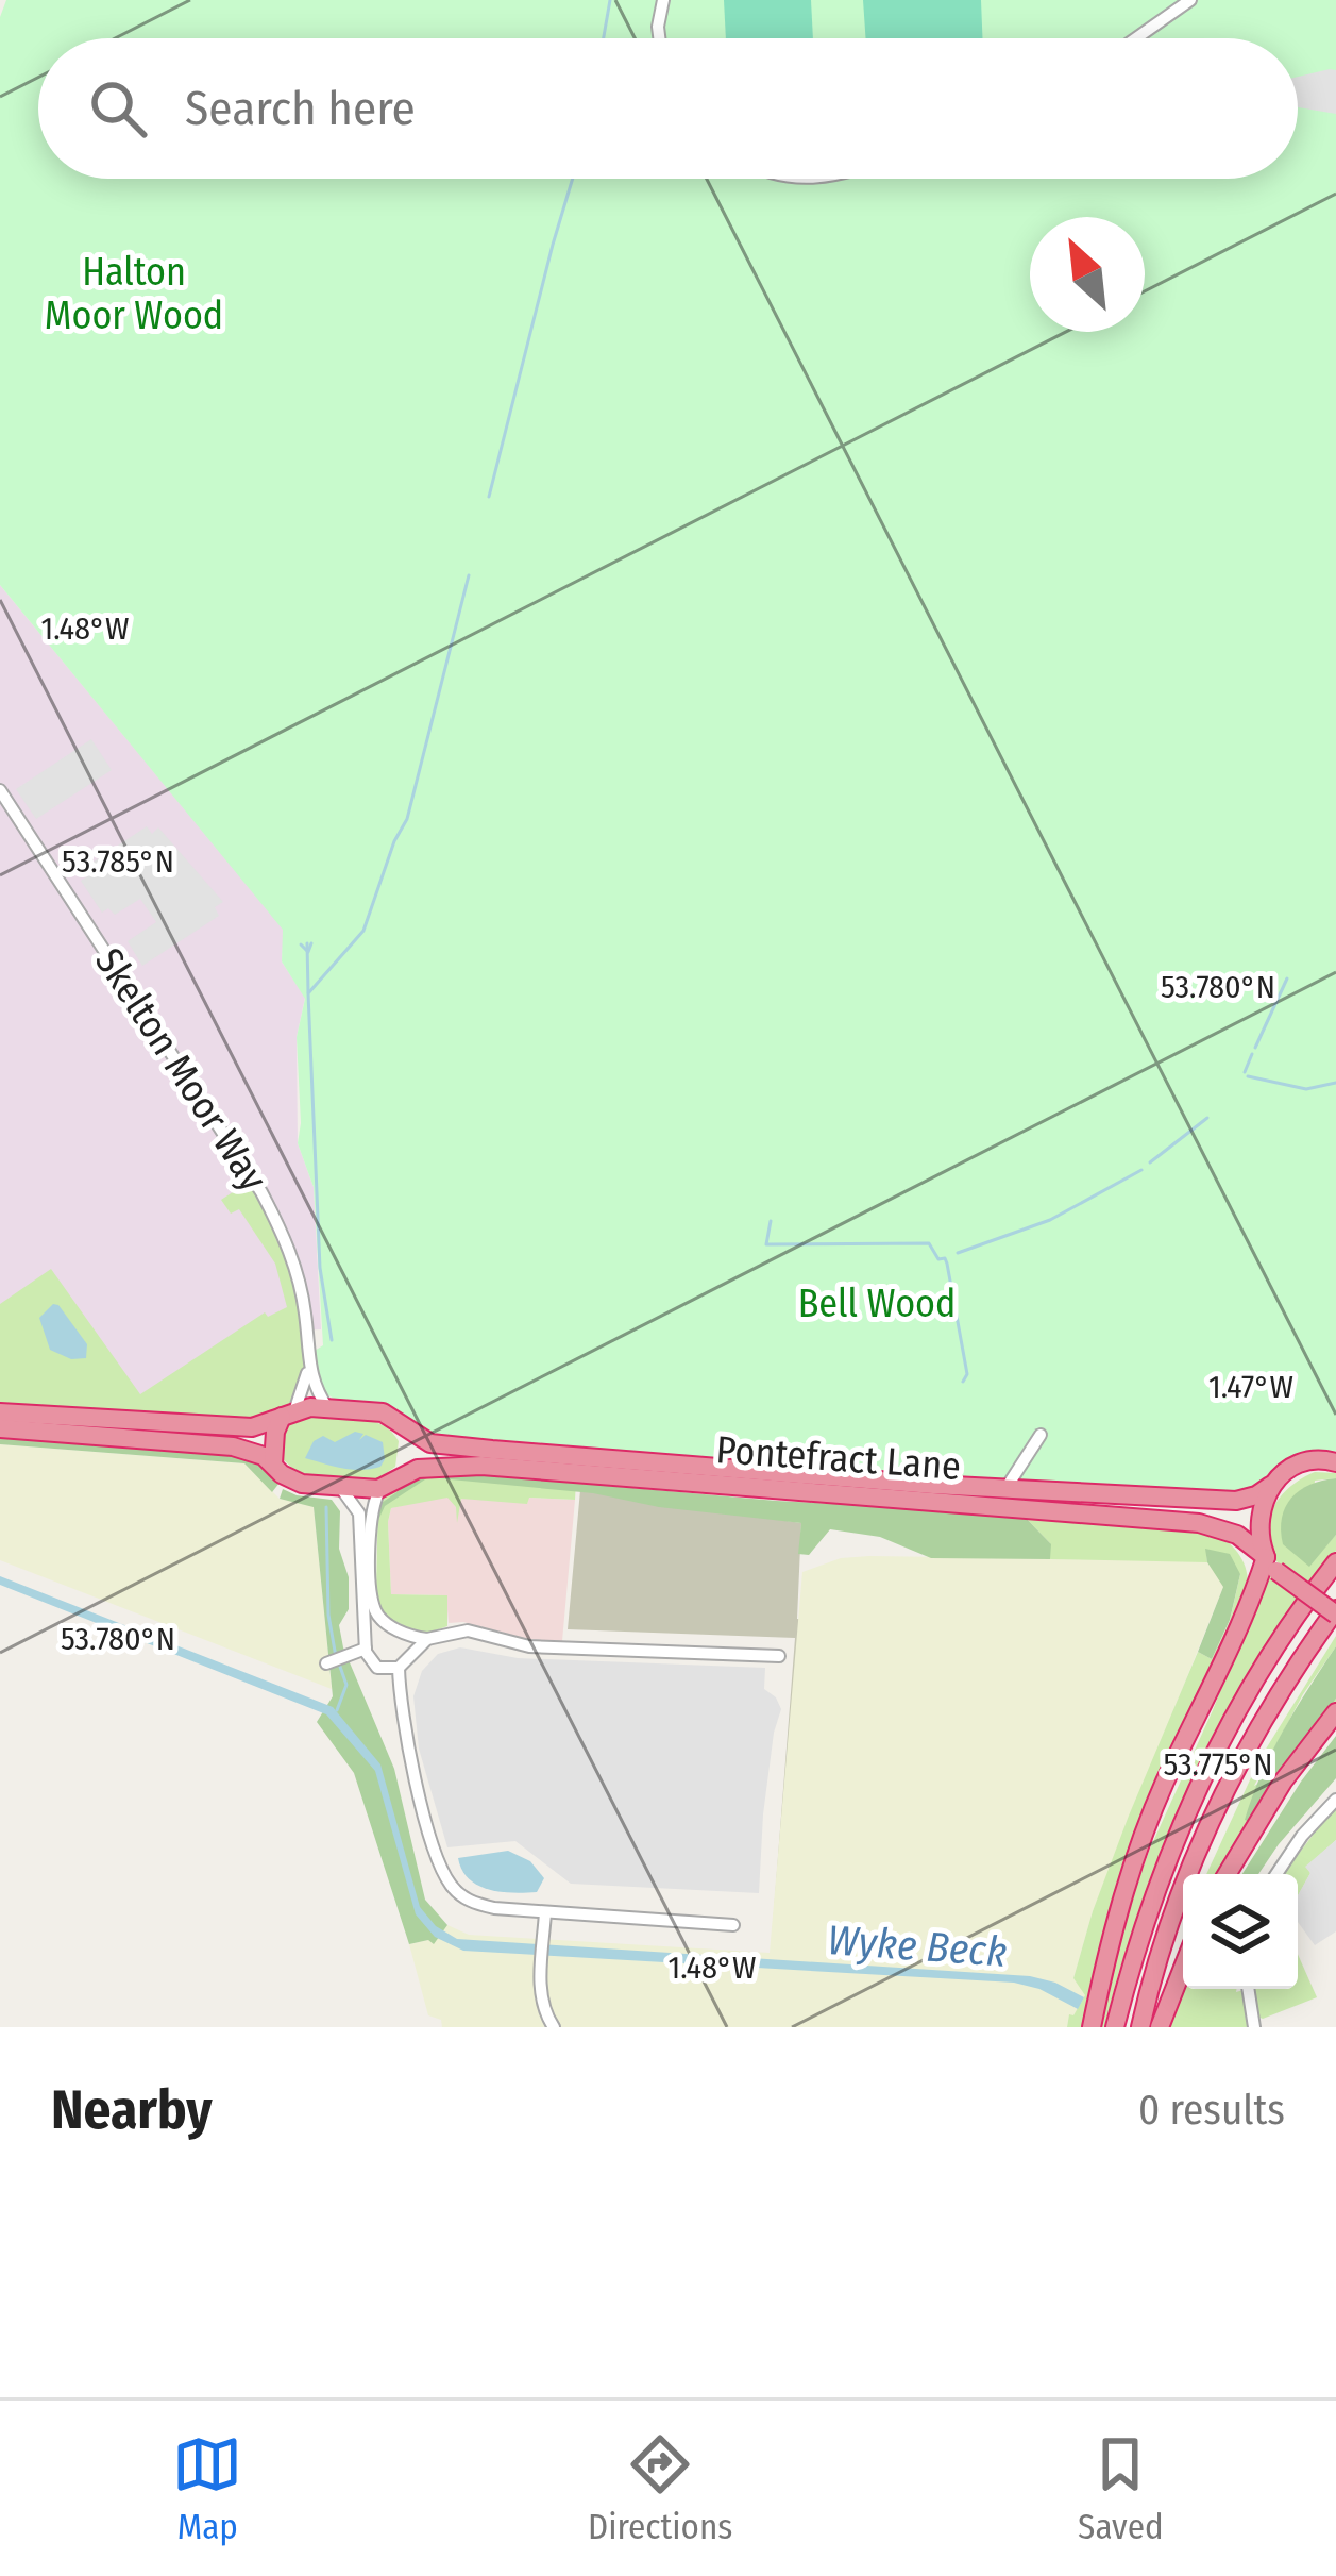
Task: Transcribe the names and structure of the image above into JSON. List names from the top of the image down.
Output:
{
  "streets": {
    "highway": ["Pontefract Lane"],
    "street": ["Skelton Moor Way"]
  },
  "crossings": [
    ["Skelton Moor Way", "Pontefract Lane"]
  ],
  "water": ["Wyke Beck"],
  "parks": ["Halton Moor Wood", "Bell Wood"],
  "north": "top left",
  "page": {
    "search": "Search here",
    "heading": ["Nearby", "0 results"],
    "nav": ["Map", "Directions", "Saved"]
  },
  "coordinates": [
    "1.48°W",
    "53.785°N",
    "53.780°N",
    "1.47°W",
    "53.775°N"
  ]
}
